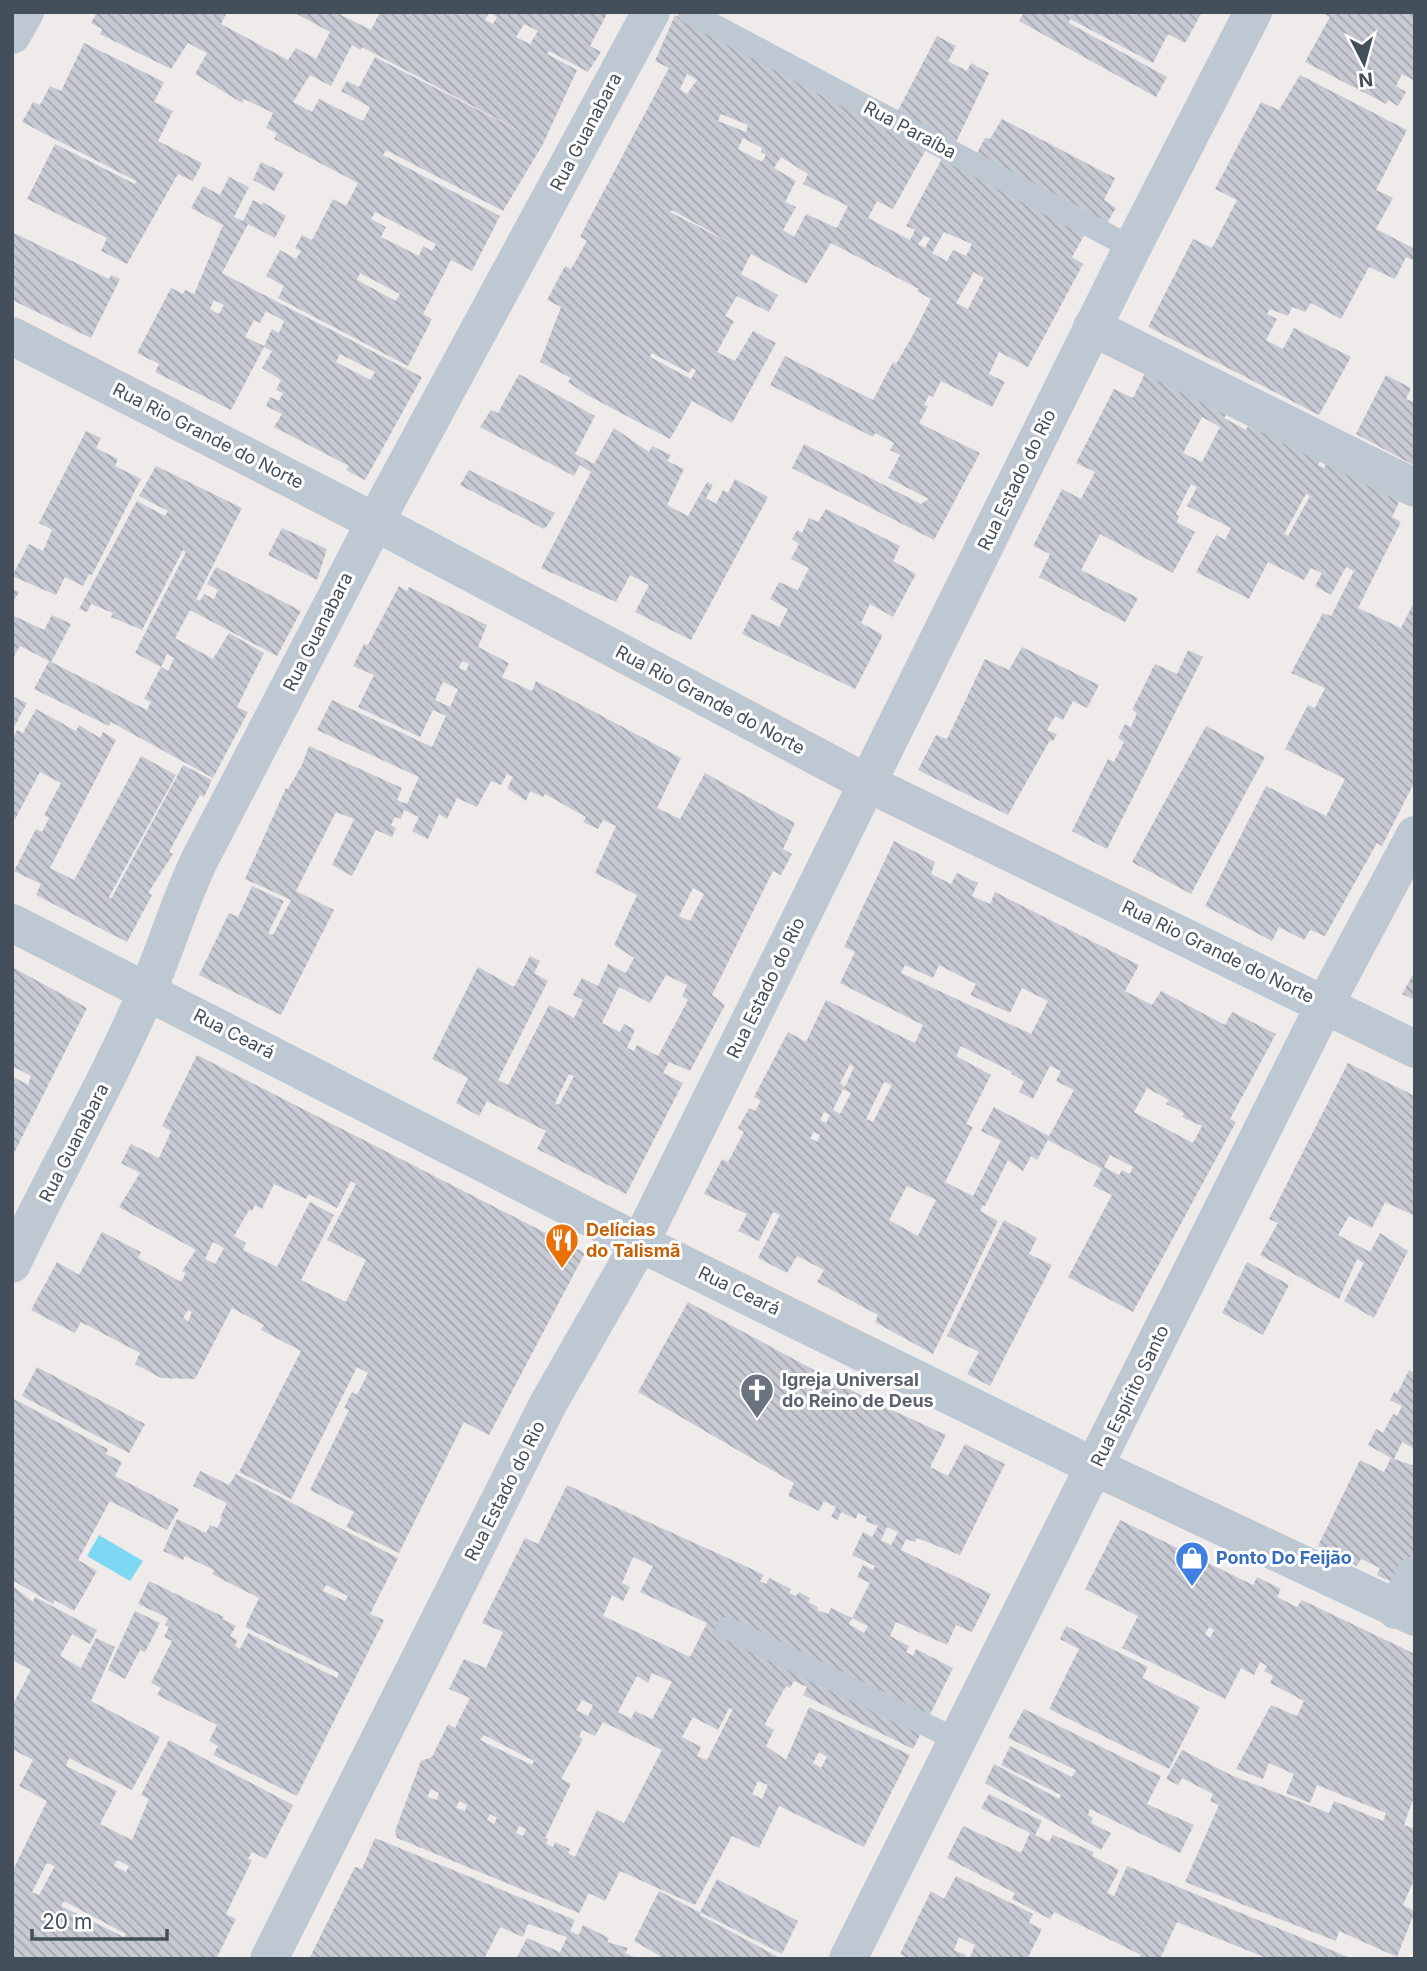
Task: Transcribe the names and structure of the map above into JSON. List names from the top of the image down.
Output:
{
  "streets": {
    "street": [
      "Rua Guanabara",
      "Rua Rio Grande do Norte",
      "Rua Estado do Rio",
      "Rua Ceará",
      "Rua Espírito Santo"
    ],
    "lane": ["Rua Paraíba"]
  },
  "crossings": [
    ["Rua Paraíba", "Rua Estado do Rio"],
    ["Rua Guanabara", "Rua Rio Grande do Norte"],
    ["Rua Guanabara", "Rua Ceará"],
    ["Rua Rio Grande do Norte", "Rua Estado do Rio"],
    ["Rua Rio Grande do Norte", "Rua Espírito Santo"],
    ["Rua Estado do Rio", "Rua Ceará"],
    ["Rua Ceará", "Rua Espírito Santo"]
  ],
  "places": {
    "restaurant": ["Delícias do Talismã"],
    "church": ["Igreja Universal do Reino de Deus"],
    "shop": ["Ponto Do Feijão"]
  },
  "scale_bar": "20 m",
  "north": "bottom"
}
